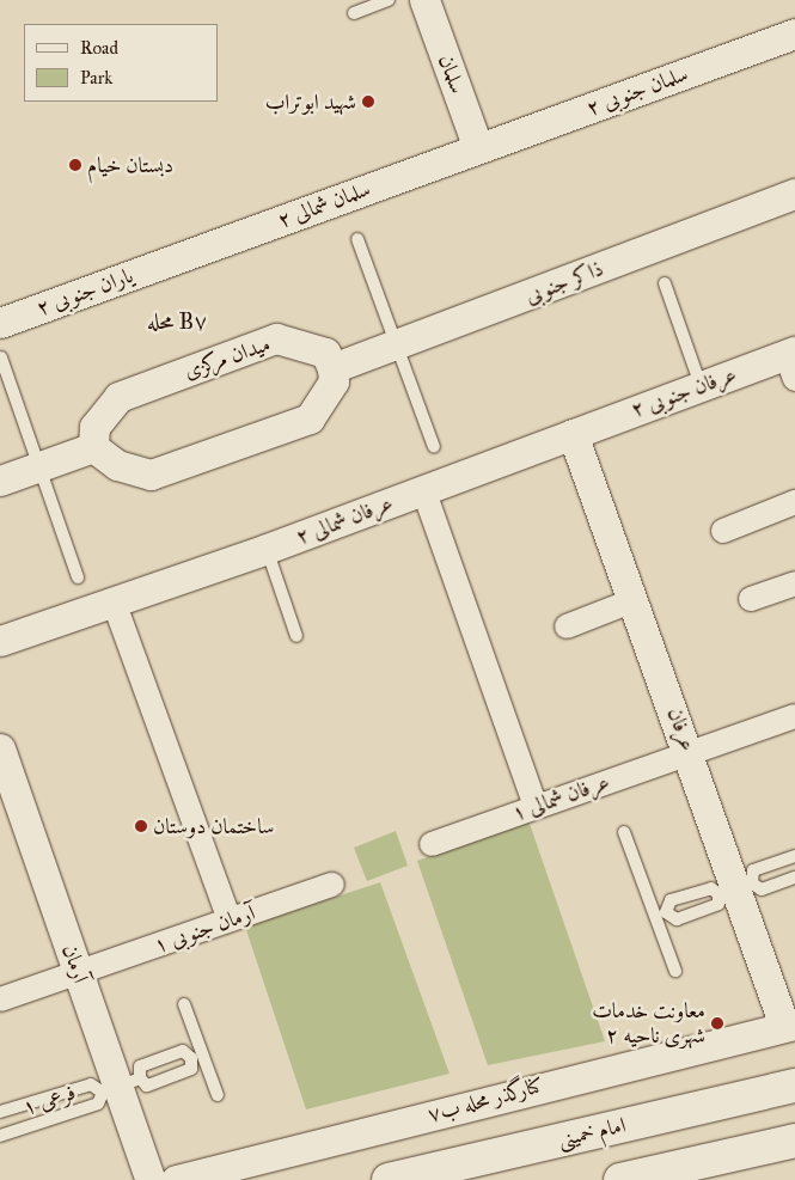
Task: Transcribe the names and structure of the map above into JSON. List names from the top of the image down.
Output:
{
  "streets": {
    "main road": ["امام خمینی"],
    "street": [
      "سلمان",
      "سلمان جنوبی ۲",
      "سلمان شمالی ۲",
      "ذاکر جنوبی",
      "یاران جنوبی ۲",
      "میدان مرکزی",
      "عرفان جنوبی ۲",
      "عرفان شمالی ۲",
      "عرفان",
      "عرفان شمالی ۱",
      "آرمان جنوبی ۱",
      "آرمان",
      "کنارگذر محله ب۷"
    ],
    "lane": ["فرعی ۱"]
  },
  "crossings": [
    ["سلمان", "سلمان جنوبی ۲"],
    ["سلمان", "سلمان شمالی ۲"],
    ["سلمان جنوبی ۲", "سلمان شمالی ۲"],
    ["سلمان شمالی ۲", "یاران جنوبی ۲"],
    ["ذاکر جنوبی", "میدان مرکزی"],
    ["عرفان جنوبی ۲", "عرفان شمالی ۲"],
    ["عرفان جنوبی ۲", "عرفان"],
    ["عرفان شمالی ۲", "عرفان"],
    ["عرفان", "عرفان شمالی ۱"],
    ["عرفان", "کنارگذر محله ب۷"],
    ["آرمان جنوبی ۱", "آرمان"],
    ["آرمان", "فرعی ۱"]
  ],
  "districts": ["محله B۷"],
  "places": [
    "شهید ابوتراب",
    "دبستان خیام",
    "ساختمان دوستان",
    "معاونت خدمات شهری ناحیه ۲"
  ],
  "legend": ["Road", "Park"]
}
